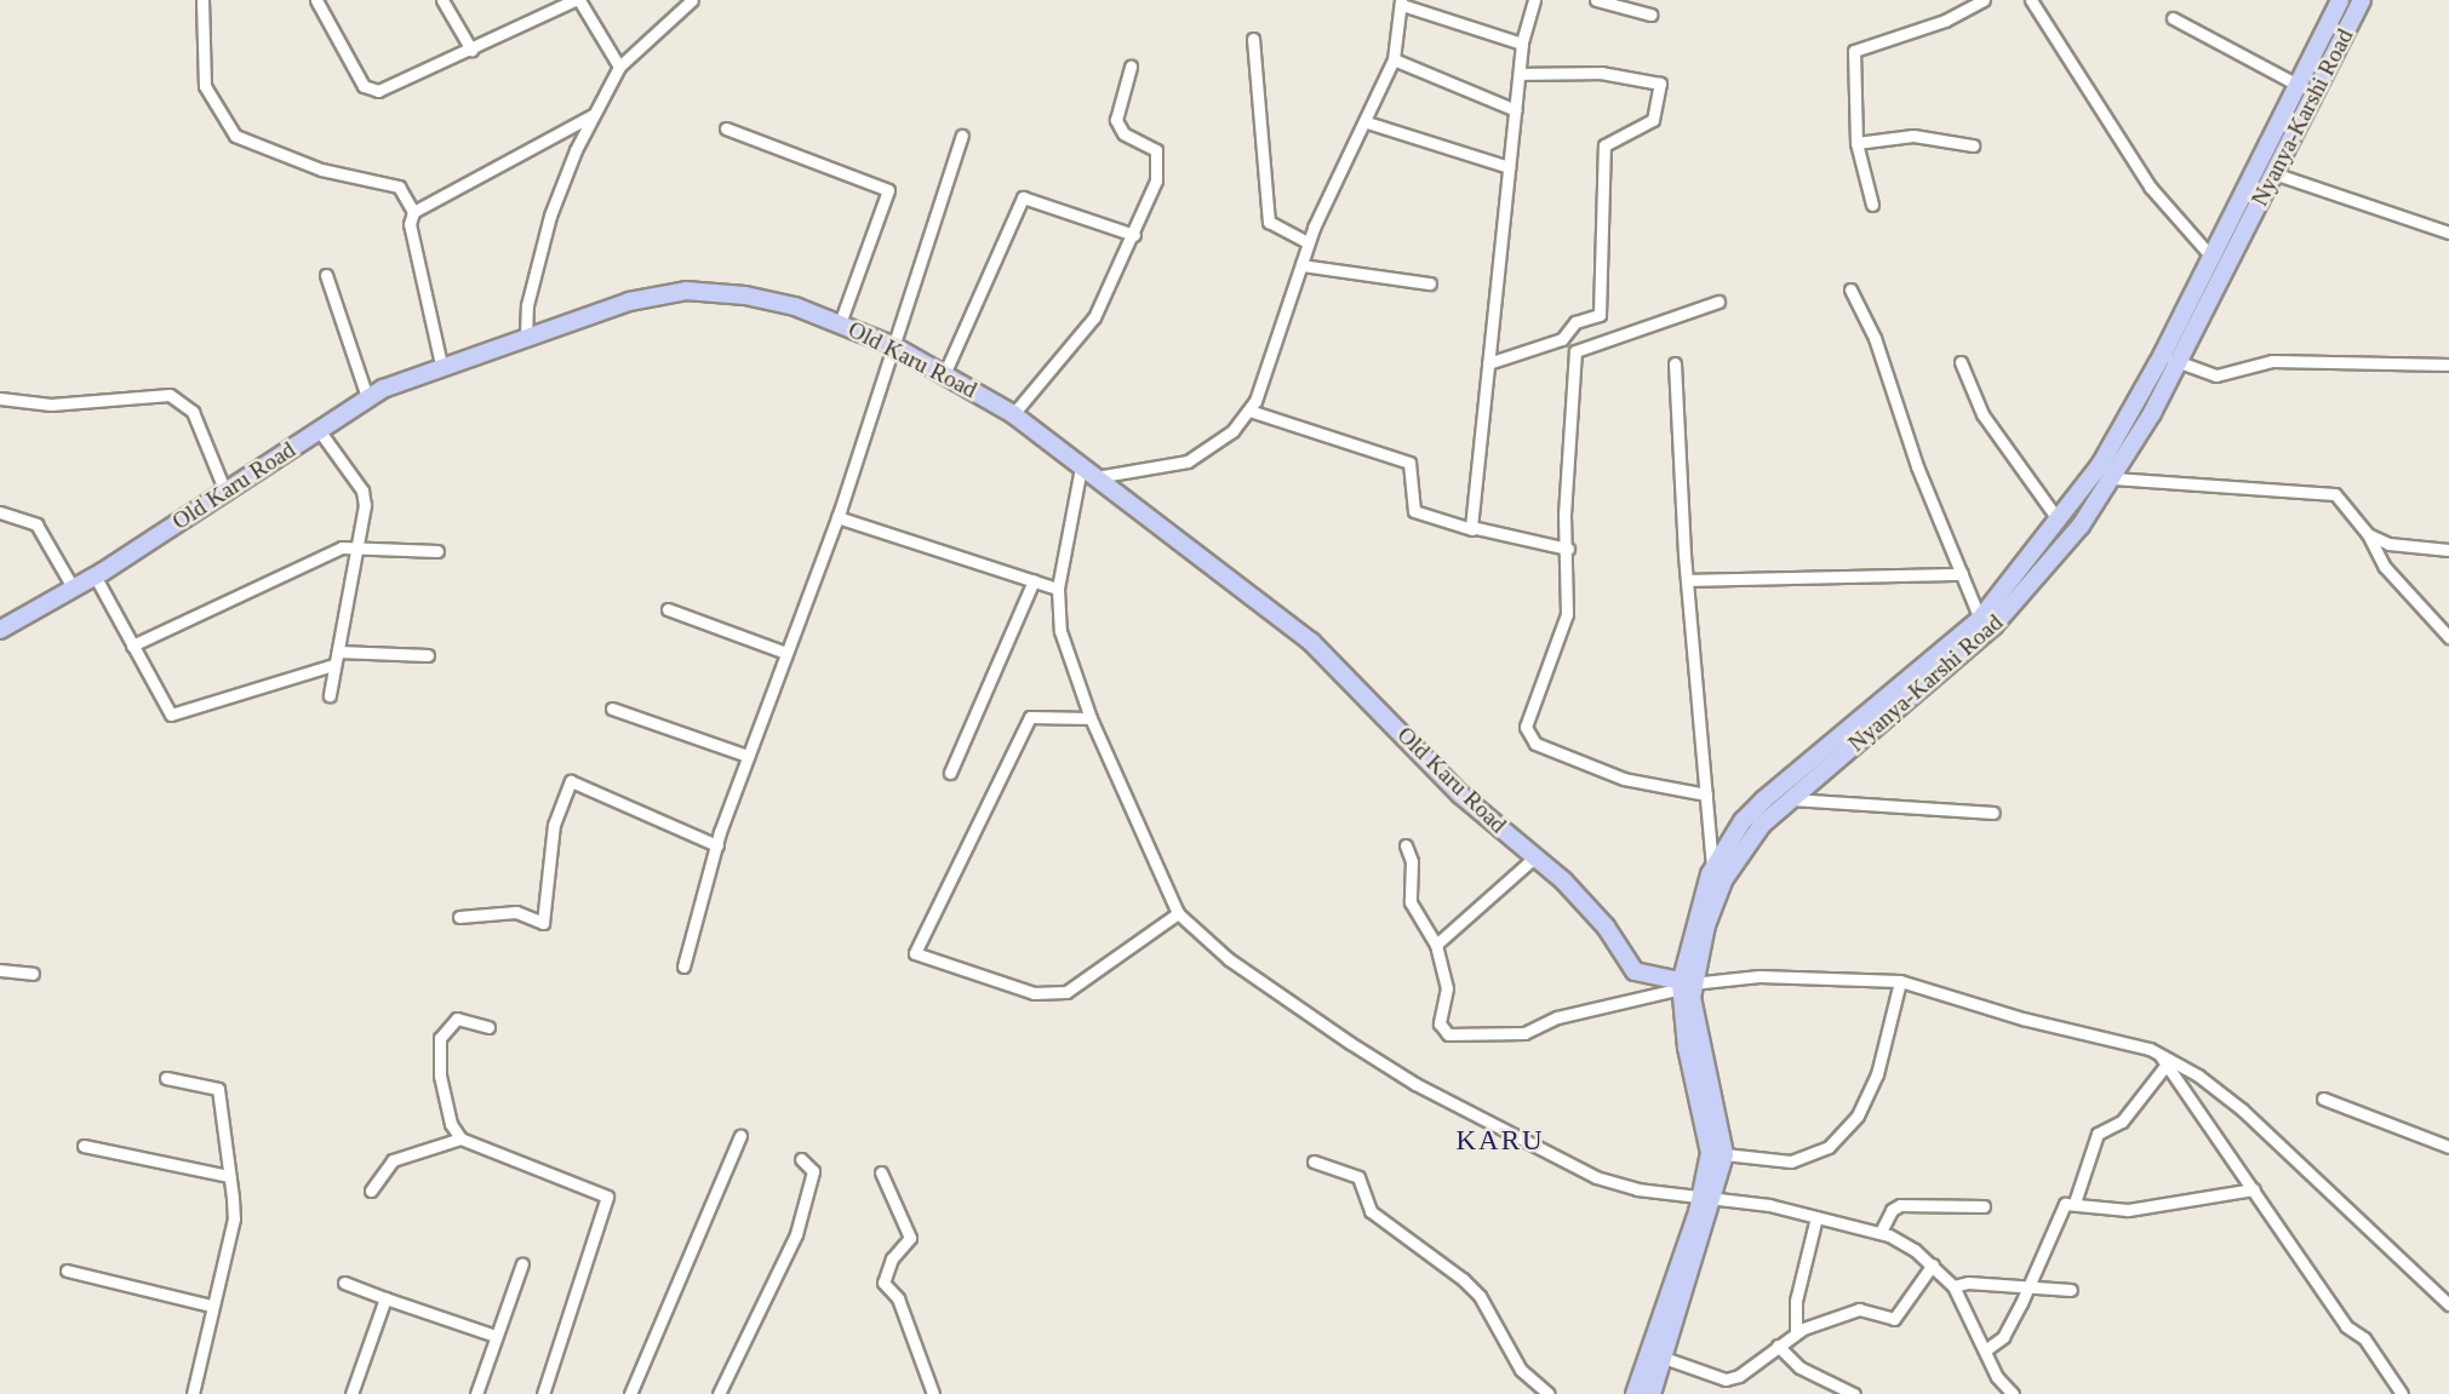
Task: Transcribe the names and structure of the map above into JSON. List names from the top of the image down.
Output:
{
  "streets": {
    "main road": ["Nyanya-Karshi Road", "Old Karu Road"]
  },
  "crossings": [
    ["Nyanya-Karshi Road", "Old Karu Road"]
  ],
  "districts": ["KARU"]
}
